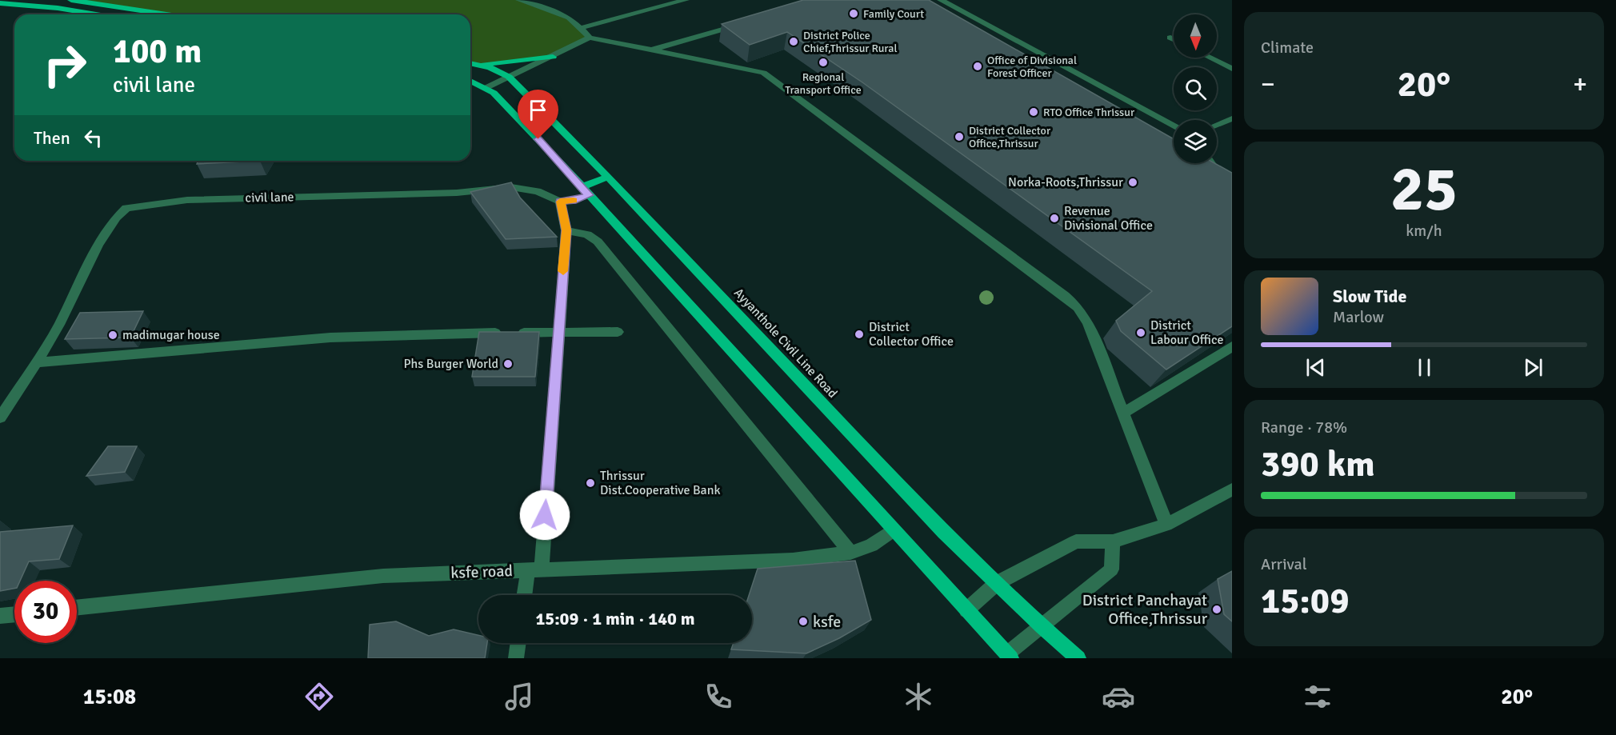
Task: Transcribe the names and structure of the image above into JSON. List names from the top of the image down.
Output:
{
  "streets": {
    "main road": ["Ayyanthole Civil Line Road"],
    "street": ["civil lane", "ksfe road"]
  },
  "places": [
    "Family Court",
    "District Police Chief,Thrissur Rural",
    "Regional Transport Office",
    "Office of Divisional Forest Officer",
    "RTO Office Thrissur",
    "District Collector Office,Thrissur",
    "Norka-Roots,Thrissur",
    "Revenue Divisional Office",
    "District Labour Office",
    "District Collector Office",
    "madimugar house",
    "Phs Burger World",
    "Thrissur Dist.Cooperative Bank",
    "District Panchayat Office,Thrissur",
    "ksfe"
  ],
  "north": "bottom",
  "page": {
    "tile": [
      "Climate",
      ["25", "km/h"],
      ["Range · 78%", "390 km"],
      ["Arrival", "15:09"]
    ],
    "turn": ["100 m", "civil lane"],
    "heat": ["−", "20°", "+"],
    "then": "Then",
    "song": ["Slow Tide", "Marlow"],
    "limit": "30",
    "trip": "15:09 · 1 min · 140 m",
    "tabs": ["15:08", "20°"]
  }
}
